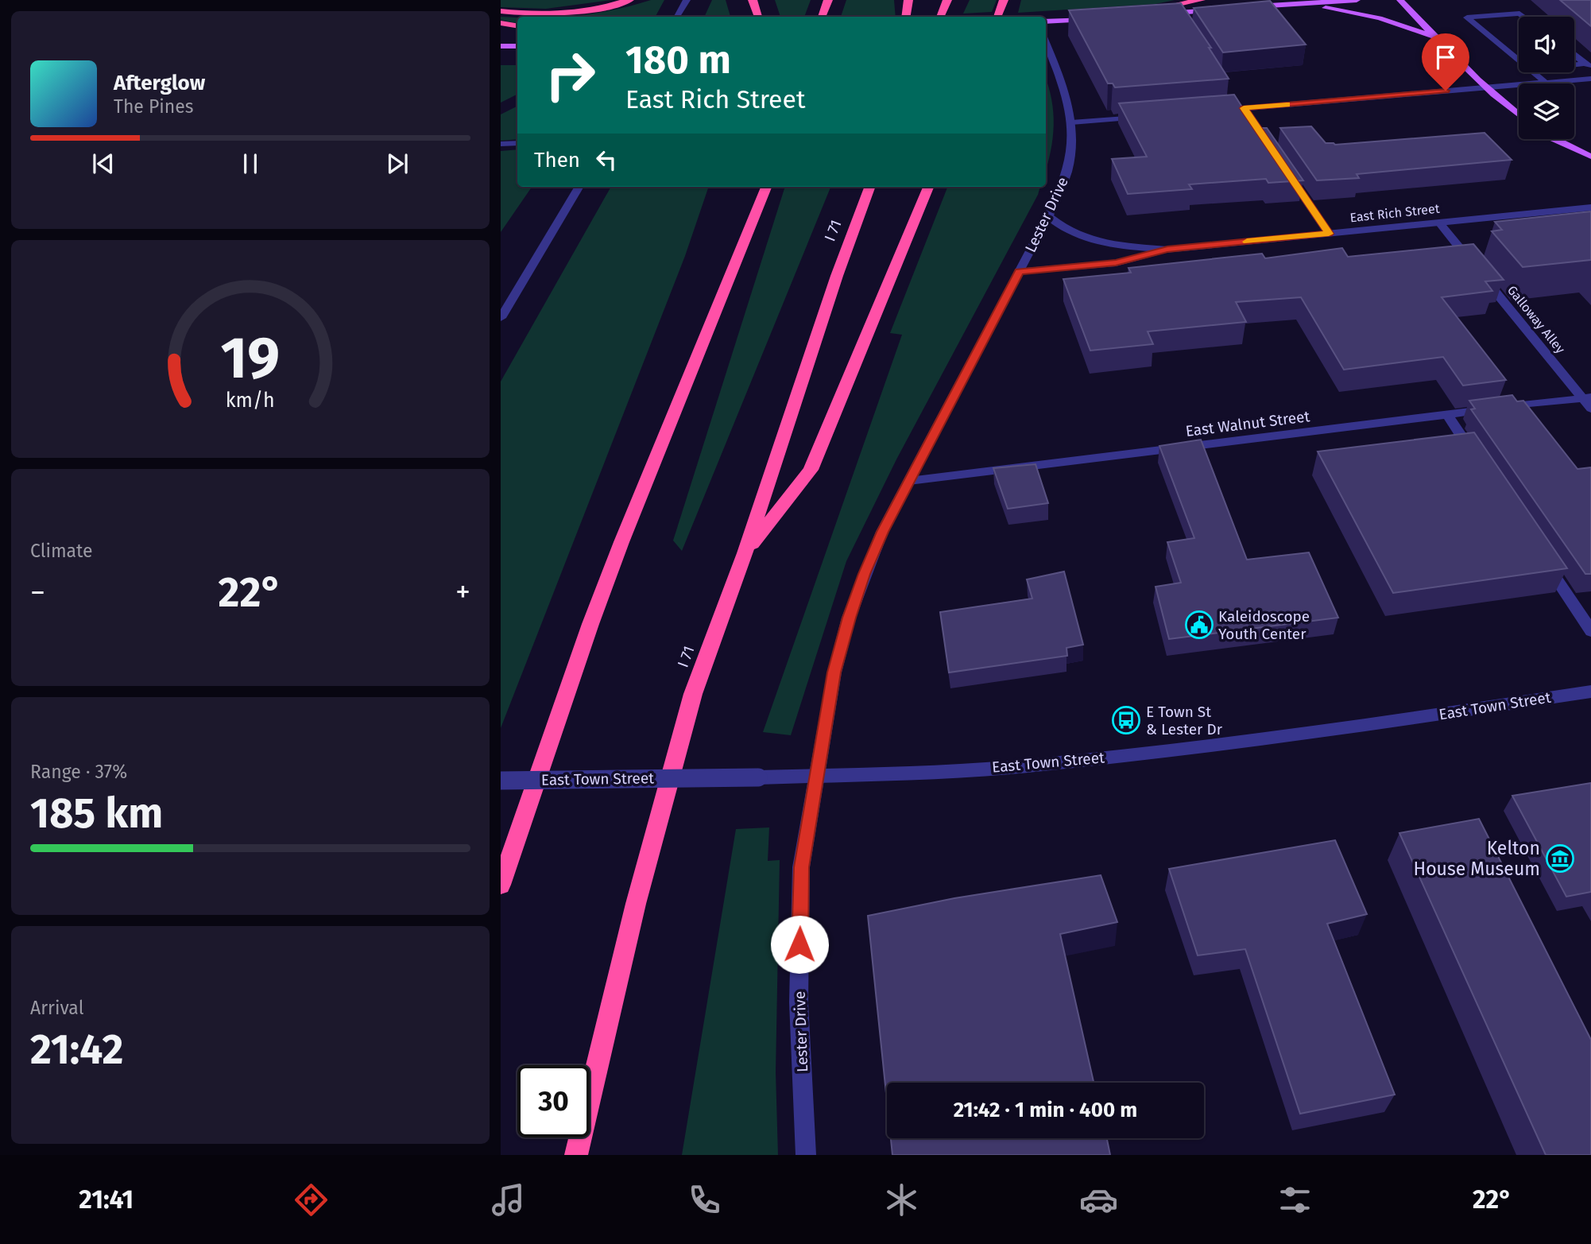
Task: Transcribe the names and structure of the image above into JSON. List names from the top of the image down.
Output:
{
  "streets": {
    "highway": ["I 71"],
    "street": [
      "East Rich Street",
      "Lester Drive",
      "Galloway Alley",
      "East Walnut Street",
      "East Town Street"
    ]
  },
  "crossings": [
    ["East Rich Street", "Lester Drive"],
    ["East Rich Street", "Galloway Alley"],
    ["Lester Drive", "East Walnut Street"],
    ["Lester Drive", "East Town Street"],
    ["Galloway Alley", "East Walnut Street"]
  ],
  "places": {
    "public building": ["Kaleidoscope Youth Center"],
    "bus stop": ["E Town St & Lester Dr"],
    "museum": ["Kelton House Museum"]
  },
  "page": {
    "turn": ["180 m", "East Rich Street"],
    "song": ["Afterglow", "The Pines"],
    "then": "Then",
    "tile": [
      "Climate",
      ["Range · 37%", "185 km"],
      ["Arrival", "21:42"]
    ],
    "heat": ["−", "22°", "+"],
    "limit": "30",
    "trip": "21:42 · 1 min · 400 m",
    "tabs": ["21:41", "22°"],
    "gauge": ["19", "km/h"]
  }
}
